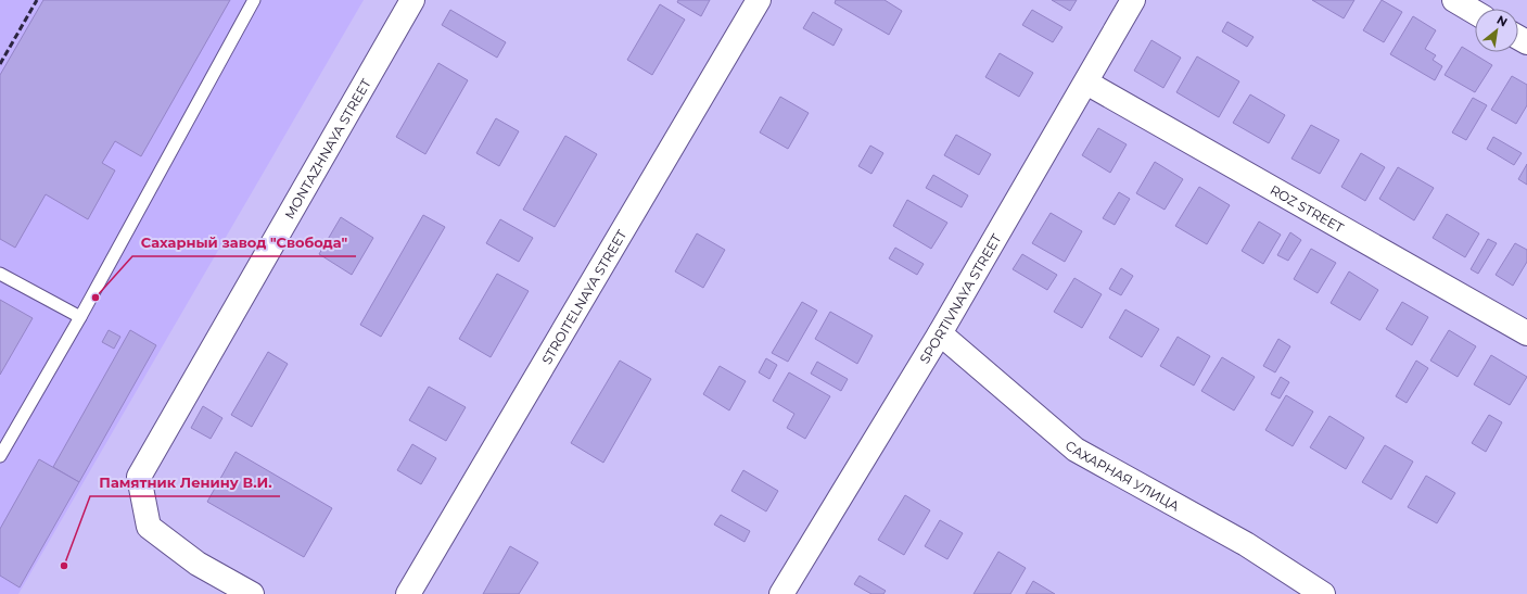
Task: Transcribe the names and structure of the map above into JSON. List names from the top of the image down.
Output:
{
  "streets": {
    "street": [
      "MONTAZHNAYA STREET",
      "ROZ STREET",
      "STROITELNAYA STREET",
      "SPORTIVNAYA STREET",
      "САХАРНАЯ УЛИЦА"
    ]
  },
  "crossings": [
    ["ROZ STREET", "SPORTIVNAYA STREET"],
    ["SPORTIVNAYA STREET", "САХАРНАЯ УЛИЦА"]
  ],
  "places": ["Сахарный завод \"Свобода\"", "Памятник Ленину В.И."],
  "north": "top right"
}
